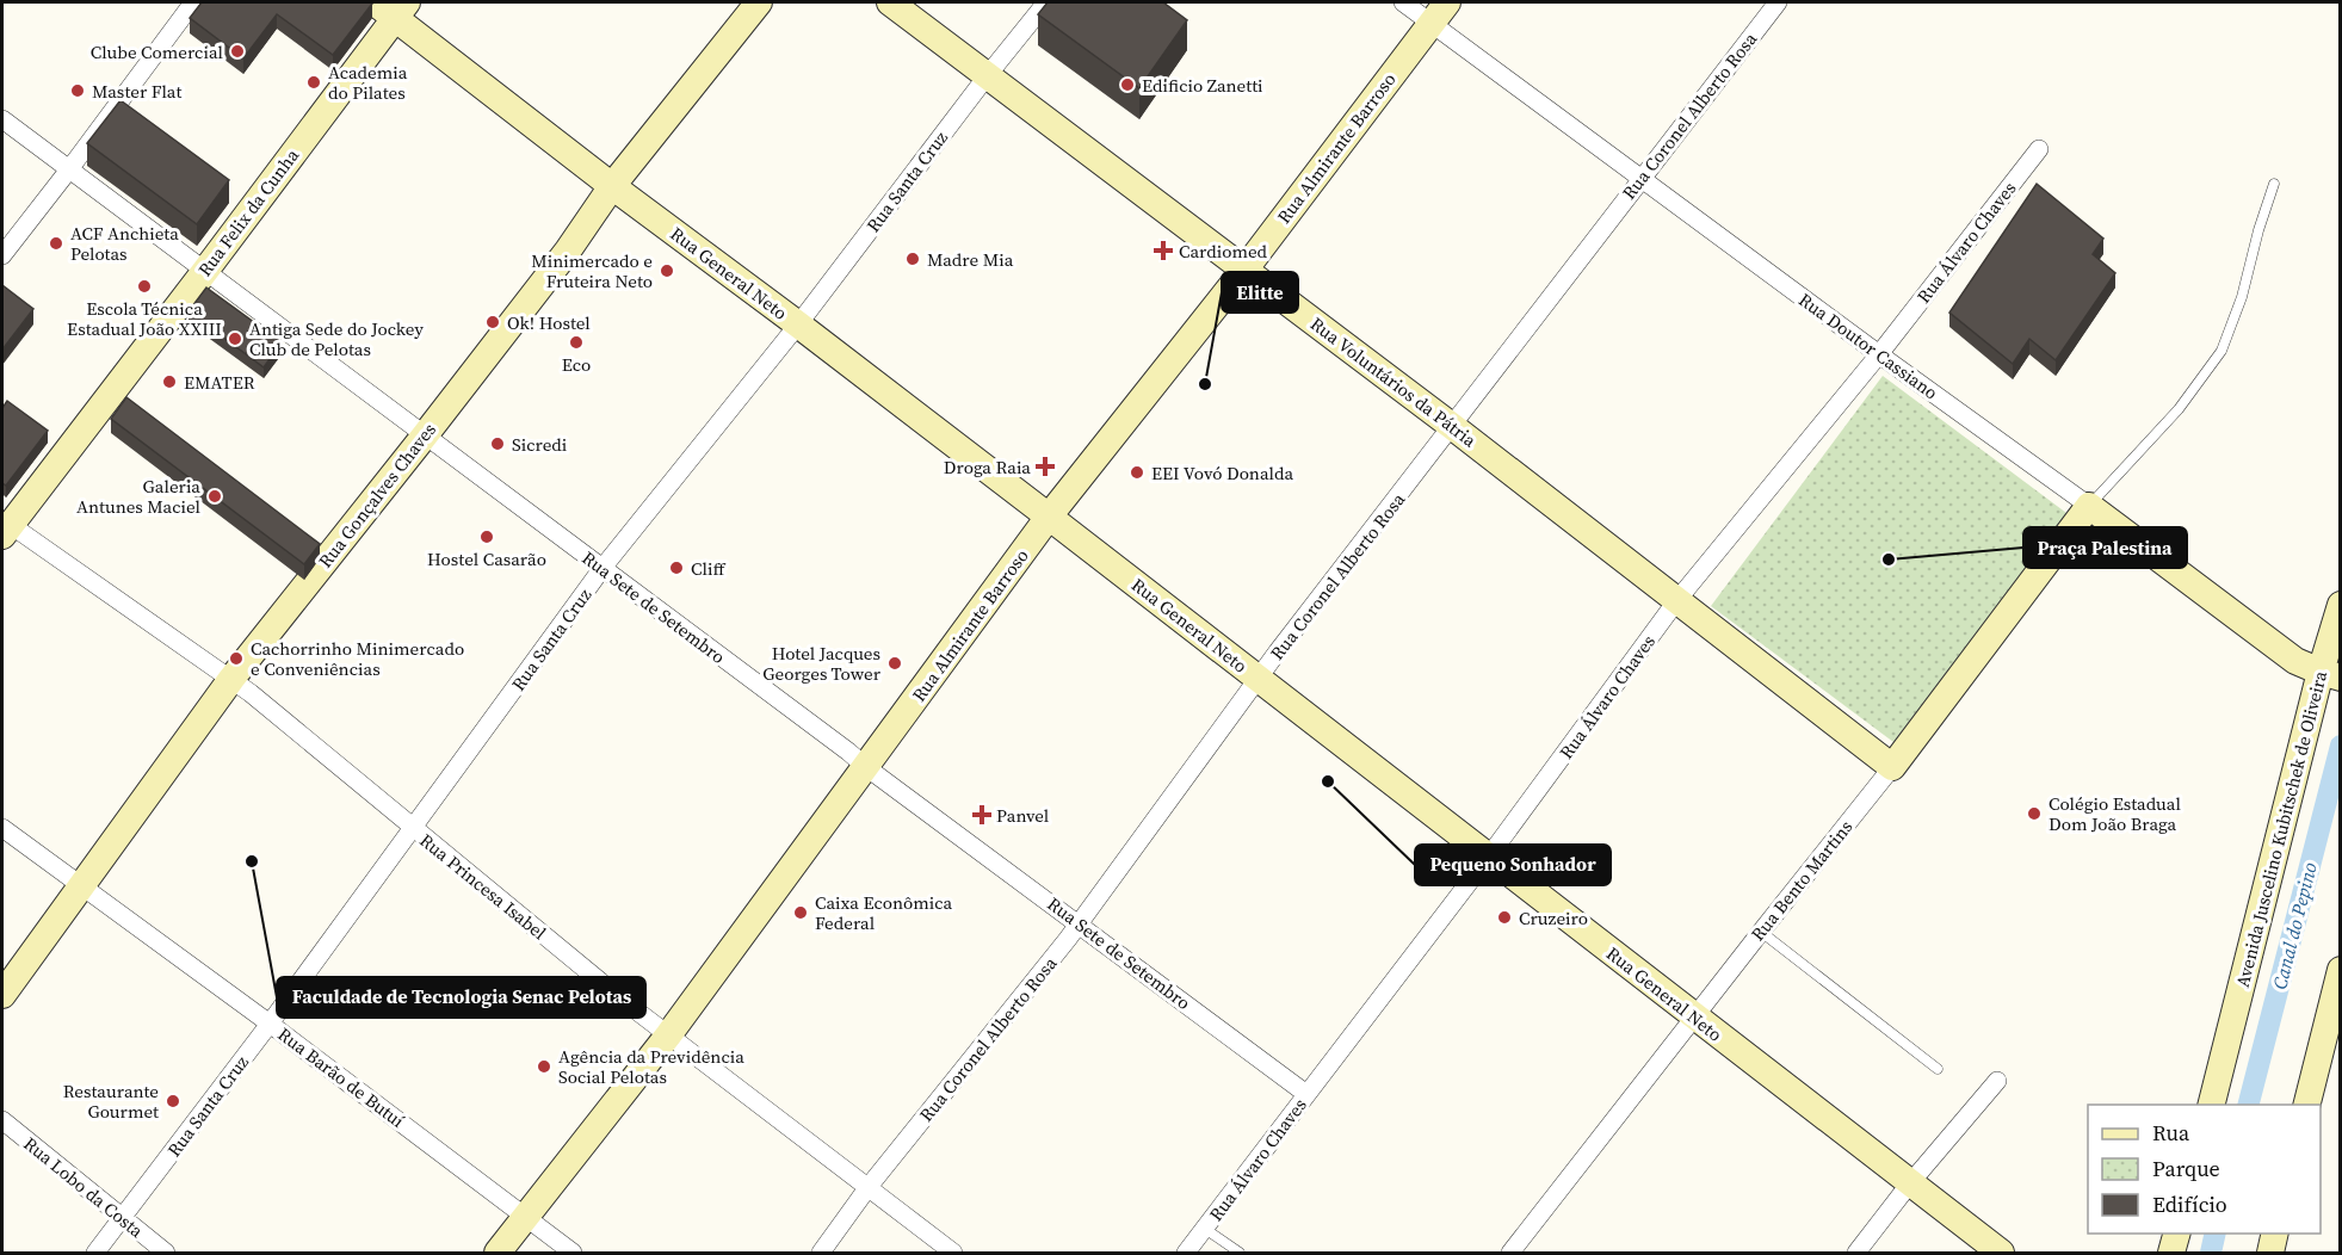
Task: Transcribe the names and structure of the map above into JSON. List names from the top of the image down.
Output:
{
  "streets": {
    "street": [
      "Rua Coronel Alberto Rosa",
      "Rua Almirante Barroso",
      "Rua Santa Cruz",
      "Rua Felix da Cunha",
      "Rua Álvaro Chaves",
      "Rua General Neto",
      "Rua Doutor Cassiano",
      "Rua Voluntários da Pátria",
      "Rua Gonçalves Chaves",
      "Rua Sete de Setembro",
      "Avenida Juscelino Kubitschek de Oliveira",
      "Rua Bento Martins",
      "Rua Princesa Isabel",
      "Rua Barão de Butuí",
      "Rua Lobo da Costa"
    ]
  },
  "crossings": [
    ["Rua Coronel Alberto Rosa", "Rua General Neto"],
    ["Rua Coronel Alberto Rosa", "Rua Doutor Cassiano"],
    ["Rua Coronel Alberto Rosa", "Rua Voluntários da Pátria"],
    ["Rua Coronel Alberto Rosa", "Rua Sete de Setembro"],
    ["Rua Coronel Alberto Rosa", "Rua Princesa Isabel"],
    ["Rua Almirante Barroso", "Rua General Neto"],
    ["Rua Almirante Barroso", "Rua Doutor Cassiano"],
    ["Rua Almirante Barroso", "Rua Voluntários da Pátria"],
    ["Rua Almirante Barroso", "Rua Sete de Setembro"],
    ["Rua Almirante Barroso", "Rua Princesa Isabel"],
    ["Rua Almirante Barroso", "Rua Barão de Butuí"],
    ["Rua Santa Cruz", "Rua General Neto"],
    ["Rua Santa Cruz", "Rua Voluntários da Pátria"],
    ["Rua Santa Cruz", "Rua Sete de Setembro"],
    ["Rua Santa Cruz", "Rua Princesa Isabel"],
    ["Rua Santa Cruz", "Rua Barão de Butuí"],
    ["Rua Santa Cruz", "Rua Lobo da Costa"],
    ["Rua Felix da Cunha", "Rua General Neto"],
    ["Rua Felix da Cunha", "Rua Sete de Setembro"],
    ["Rua Felix da Cunha", "Rua Princesa Isabel"],
    ["Rua Álvaro Chaves", "Rua General Neto"],
    ["Rua Álvaro Chaves", "Rua Doutor Cassiano"],
    ["Rua Álvaro Chaves", "Rua Voluntários da Pátria"],
    ["Rua Álvaro Chaves", "Rua Sete de Setembro"],
    ["Rua General Neto", "Rua Gonçalves Chaves"],
    ["Rua General Neto", "Rua Bento Martins"],
    ["Rua Doutor Cassiano", "Avenida Juscelino Kubitschek de Oliveira"],
    ["Rua Doutor Cassiano", "Rua Bento Martins"],
    ["Rua Voluntários da Pátria", "Rua Bento Martins"],
    ["Rua Gonçalves Chaves", "Rua Sete de Setembro"],
    ["Rua Gonçalves Chaves", "Rua Princesa Isabel"],
    ["Rua Gonçalves Chaves", "Rua Barão de Butuí"]
  ],
  "water": ["Canal do Pepino"],
  "places": {
    "other": [
      "Clube Comercial",
      "Academia do Pilates",
      "Edificio Zanetti",
      "Master Flat",
      "ACF Anchieta Pelotas",
      "Madre Mia",
      "Minimercado e Fruteira Neto",
      "Escola Técnica Estadual João XXIII",
      "Ok! Hostel",
      "Antiga Sede do Jockey Club de Pelotas",
      "Eco",
      "EMATER",
      "Elitte",
      "Sicredi",
      "EEI Vovó Donalda",
      "Galeria Antunes Maciel",
      "Hostel Casarão",
      "Praça Palestina",
      "Cliff",
      "Cachorrinho Minimercado e Conveniências",
      "Hotel Jacques Georges Tower",
      "Pequeno Sonhador",
      "Colégio Estadual Dom João Braga",
      "Faculdade de Tecnologia Senac Pelotas",
      "Caixa Econômica Federal",
      "Cruzeiro",
      "Agência da Previdência Social Pelotas",
      "Restaurante Gourmet"
    ],
    "health": ["Cardiomed", "Droga Raia", "Panvel"]
  },
  "legend": ["Rua", "Parque", "Edifício"]
}
